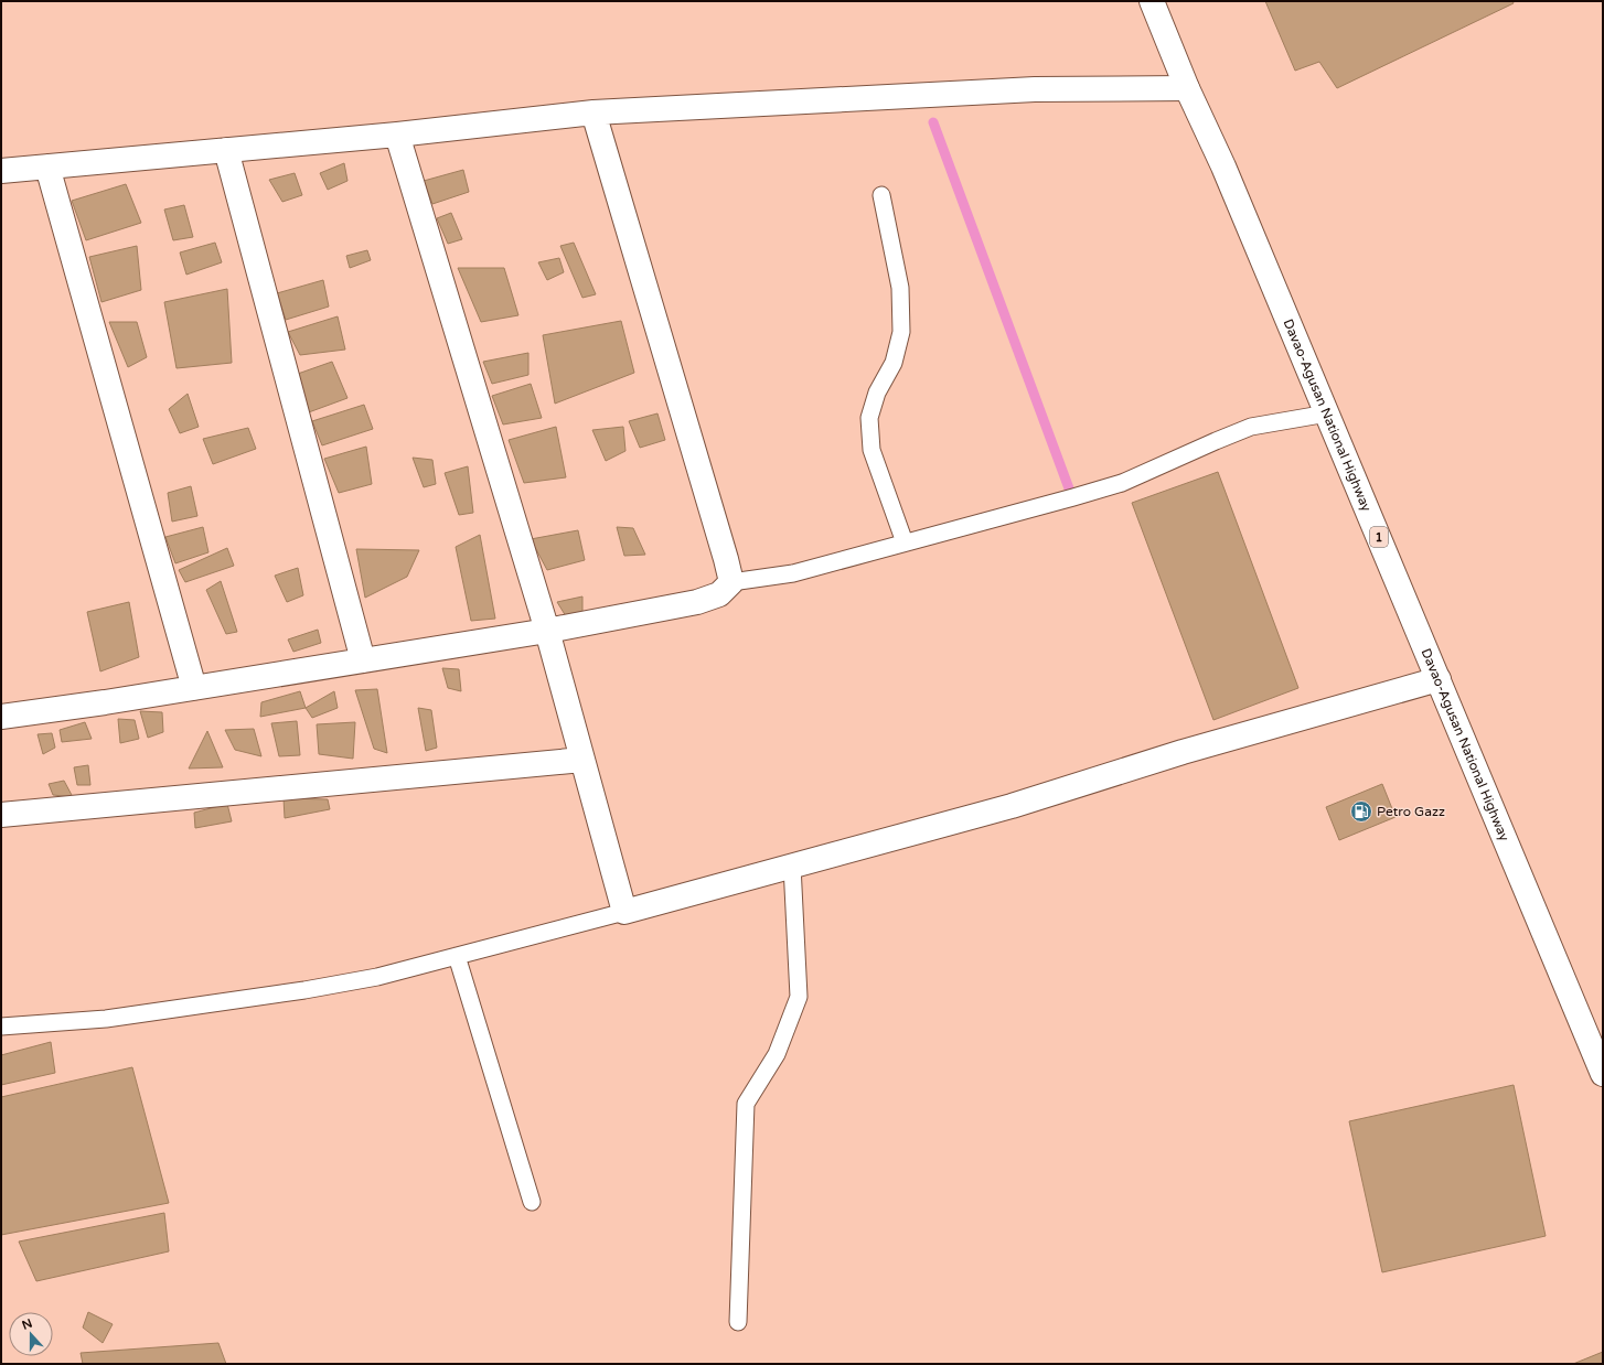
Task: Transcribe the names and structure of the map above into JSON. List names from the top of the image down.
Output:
{
  "streets": {
    "main road": ["Davao-Agusan National Highway", "1"]
  },
  "places": {
    "fuel station": ["Petro Gazz"]
  },
  "north": "top"
}
